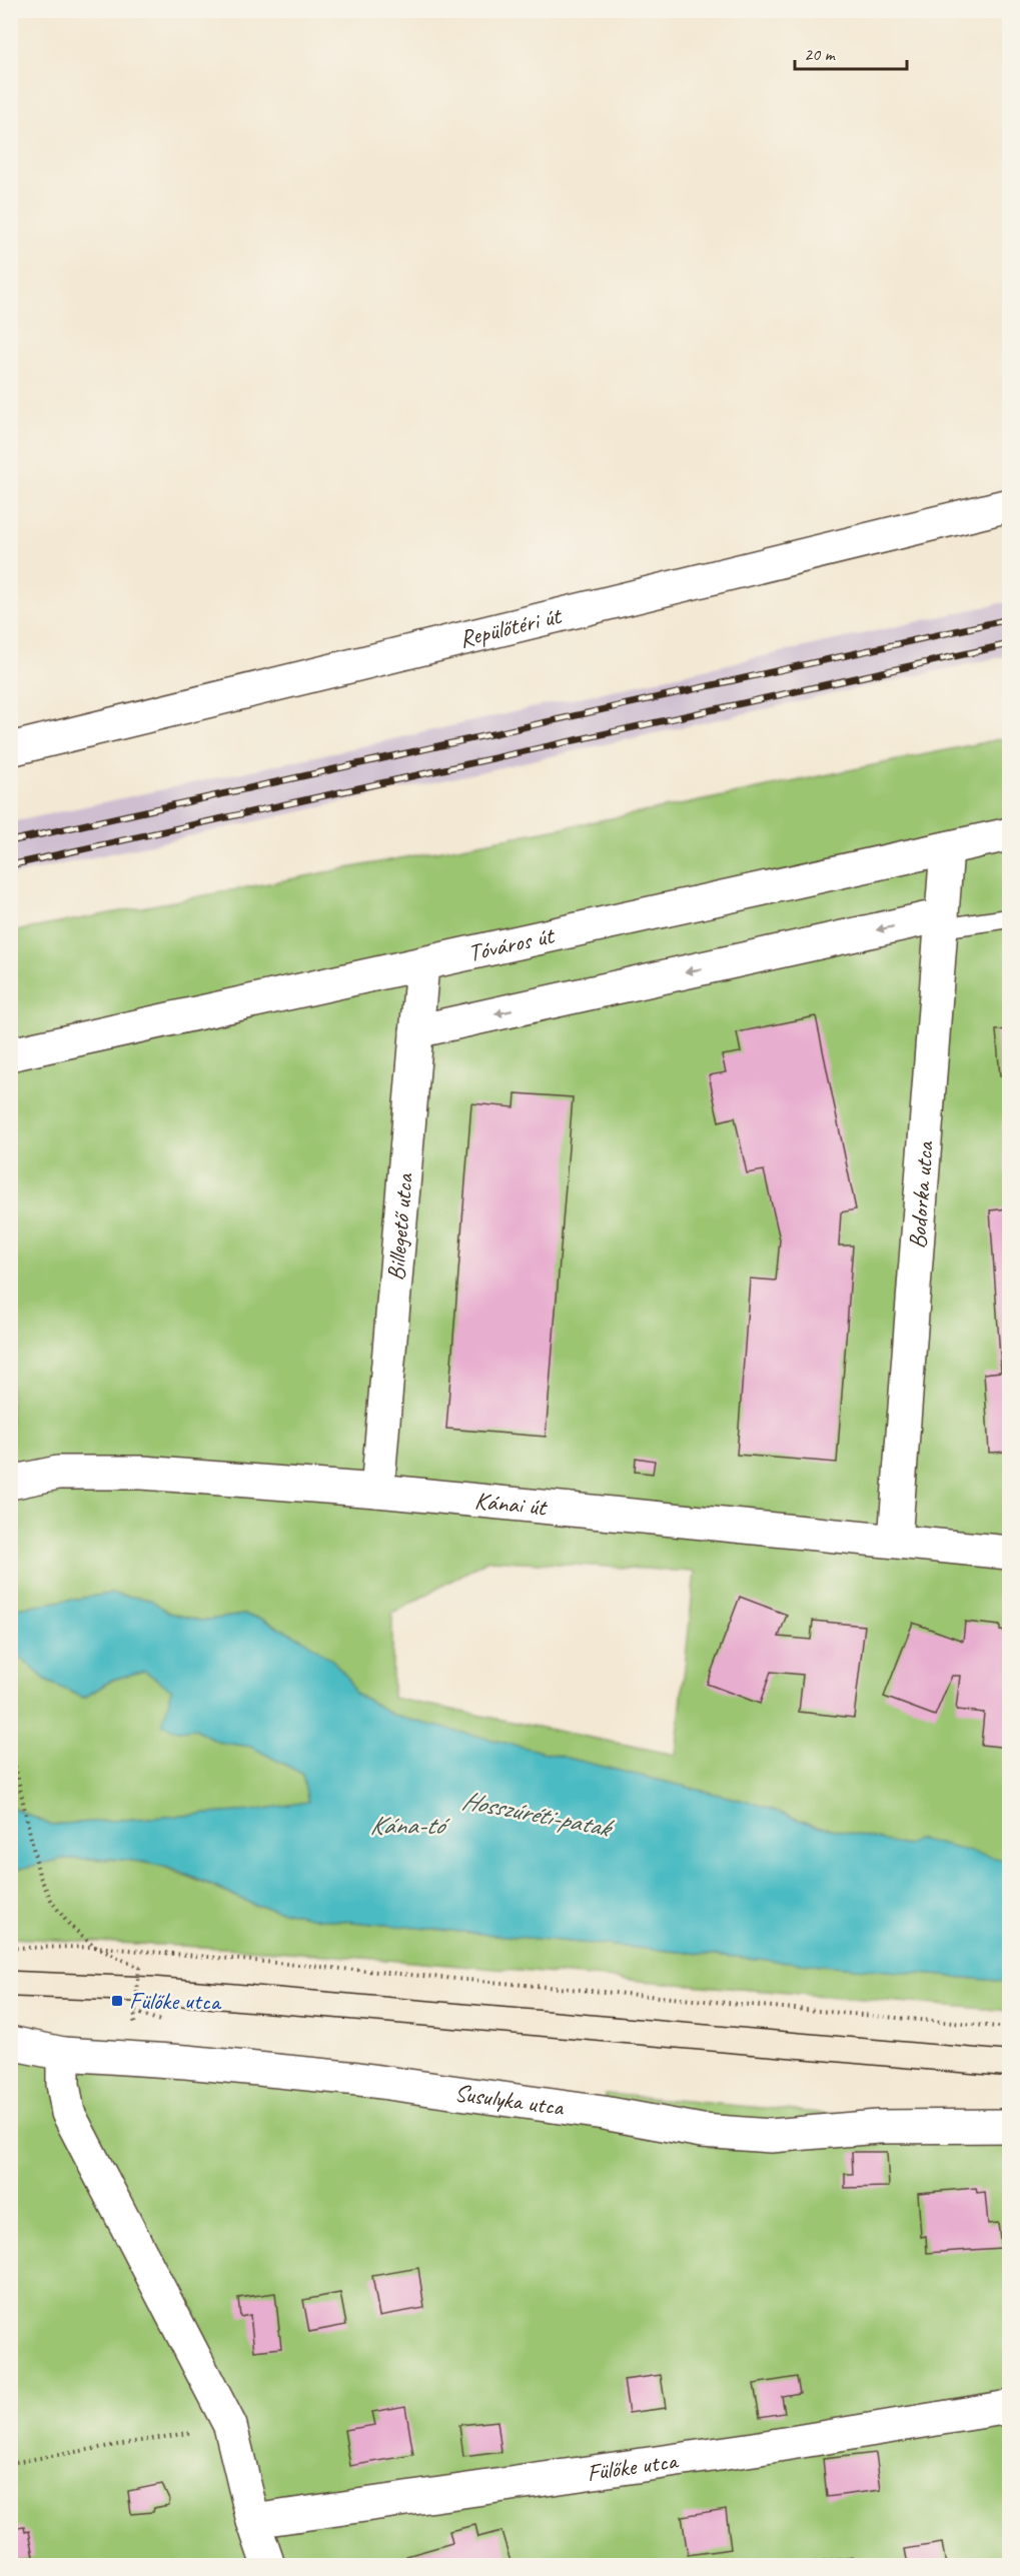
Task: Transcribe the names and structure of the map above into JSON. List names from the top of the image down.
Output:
{
  "streets": {
    "street": [
      "Repülőtéri út",
      "Tóváros út",
      "Bodorka utca",
      "Billegető utca",
      "Kánai út",
      "Susulyka utca",
      "Fülőke utca"
    ]
  },
  "crossings": [
    ["Tóváros út", "Bodorka utca"],
    ["Tóváros út", "Billegető utca"],
    ["Bodorka utca", "Kánai út"],
    ["Billegető utca", "Kánai út"]
  ],
  "water": ["Hosszúréti-patak", "Kána-tó"],
  "places": {
    "transit": ["Fülőke utca"]
  },
  "scale_bar": "20 m"
}
